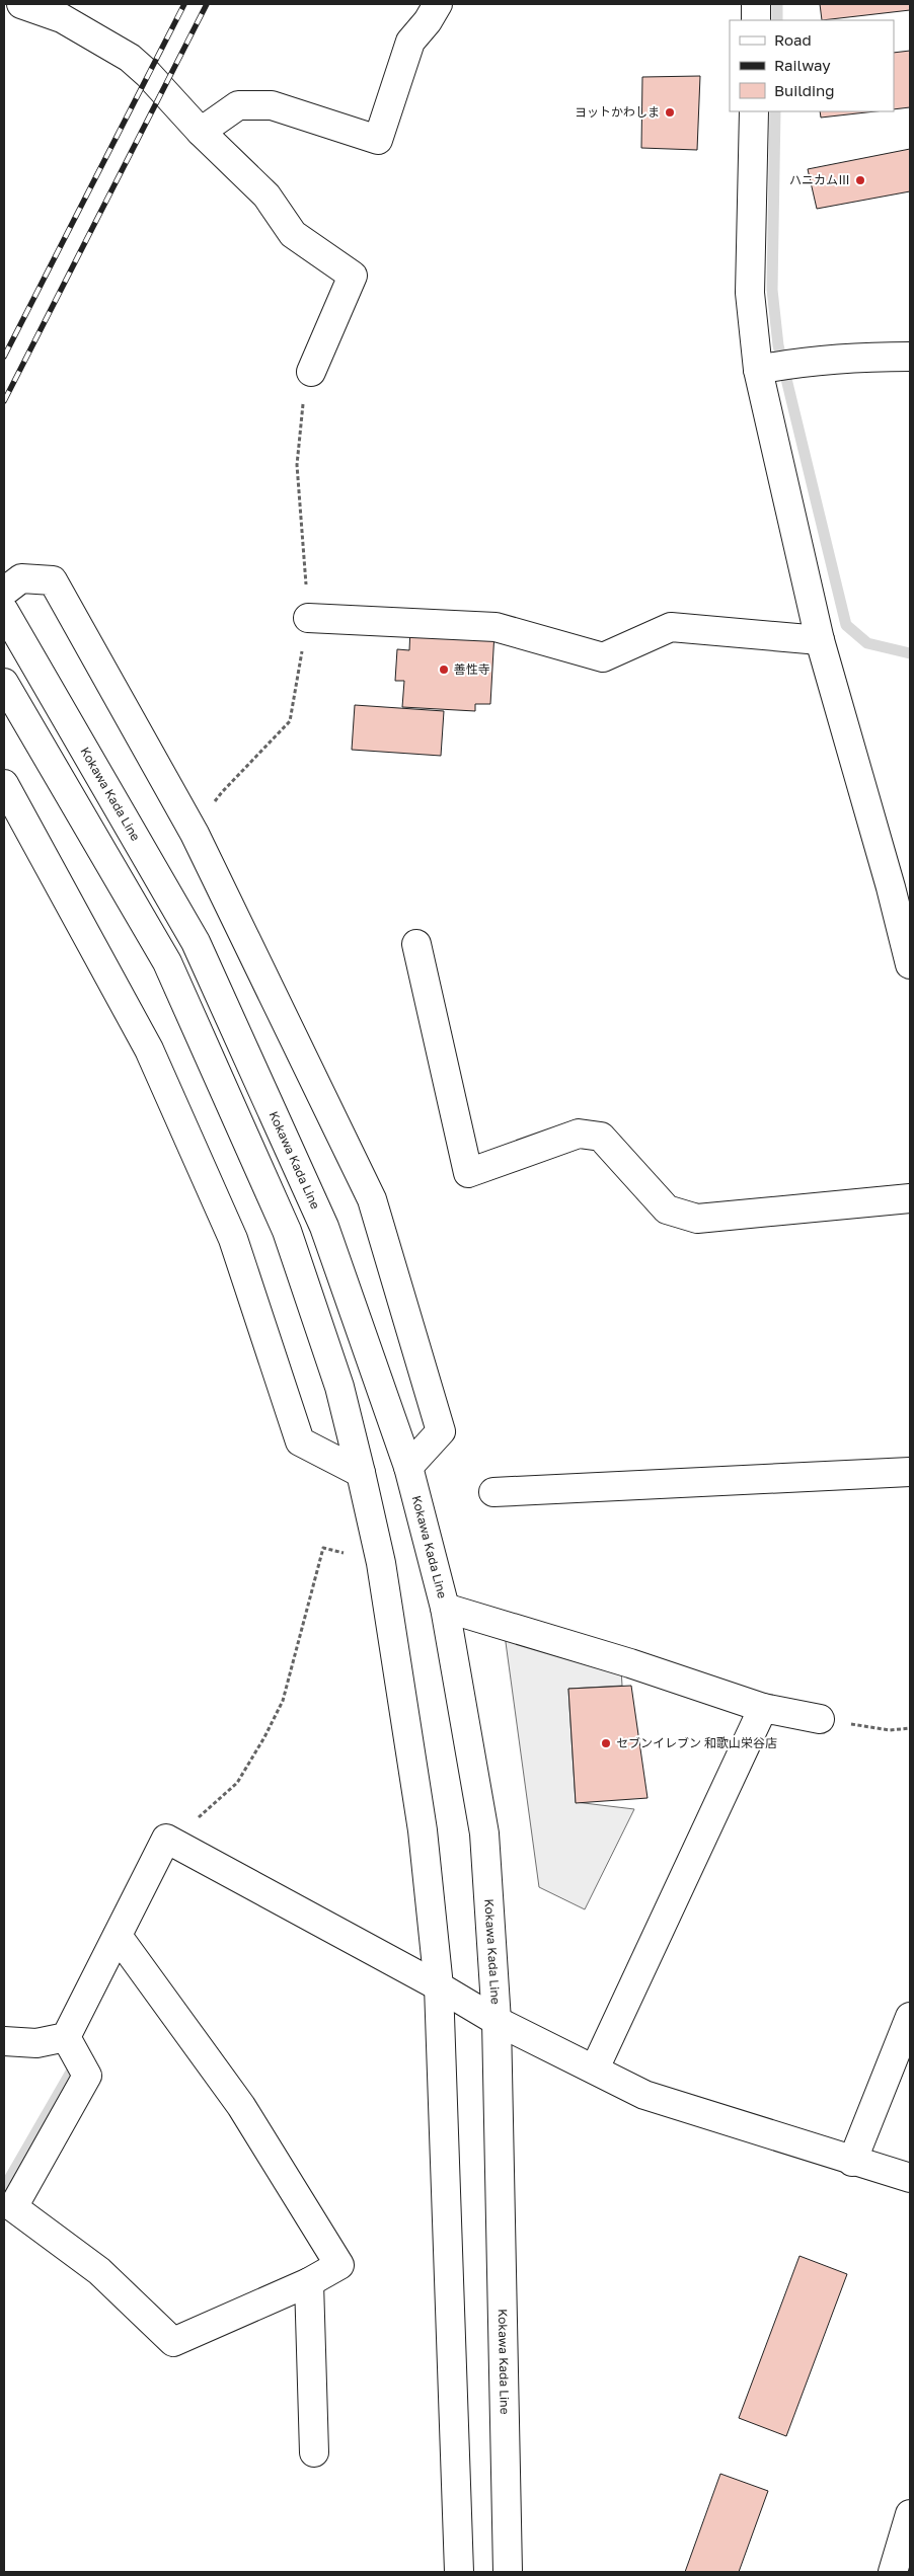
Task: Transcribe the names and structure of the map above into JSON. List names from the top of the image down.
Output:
{
  "streets": {
    "street": ["Kokawa Kada Line"]
  },
  "places": [
    "ヨットかわしま",
    "ハニカムⅢ",
    "善性寺",
    "セブンイレブン 和歌山栄谷店"
  ],
  "legend": ["Road", "Railway", "Building"]
}
